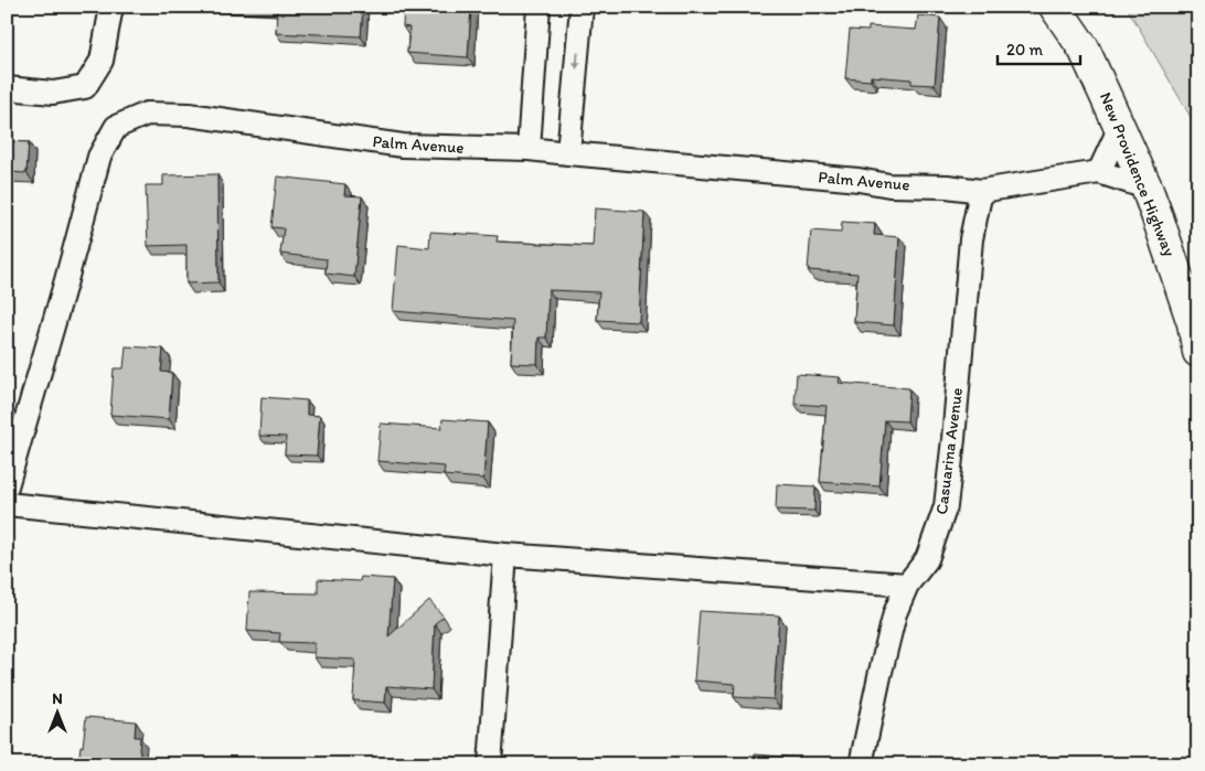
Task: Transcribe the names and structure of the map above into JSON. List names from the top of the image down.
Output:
{
  "streets": {
    "highway": ["New Providence Highway"],
    "street": ["Palm Avenue", "Casuarina Avenue"]
  },
  "crossings": [
    ["Palm Avenue", "New Providence Highway"],
    ["Palm Avenue", "Casuarina Avenue"]
  ],
  "scale_bar": "20 m",
  "north": "top"
}
